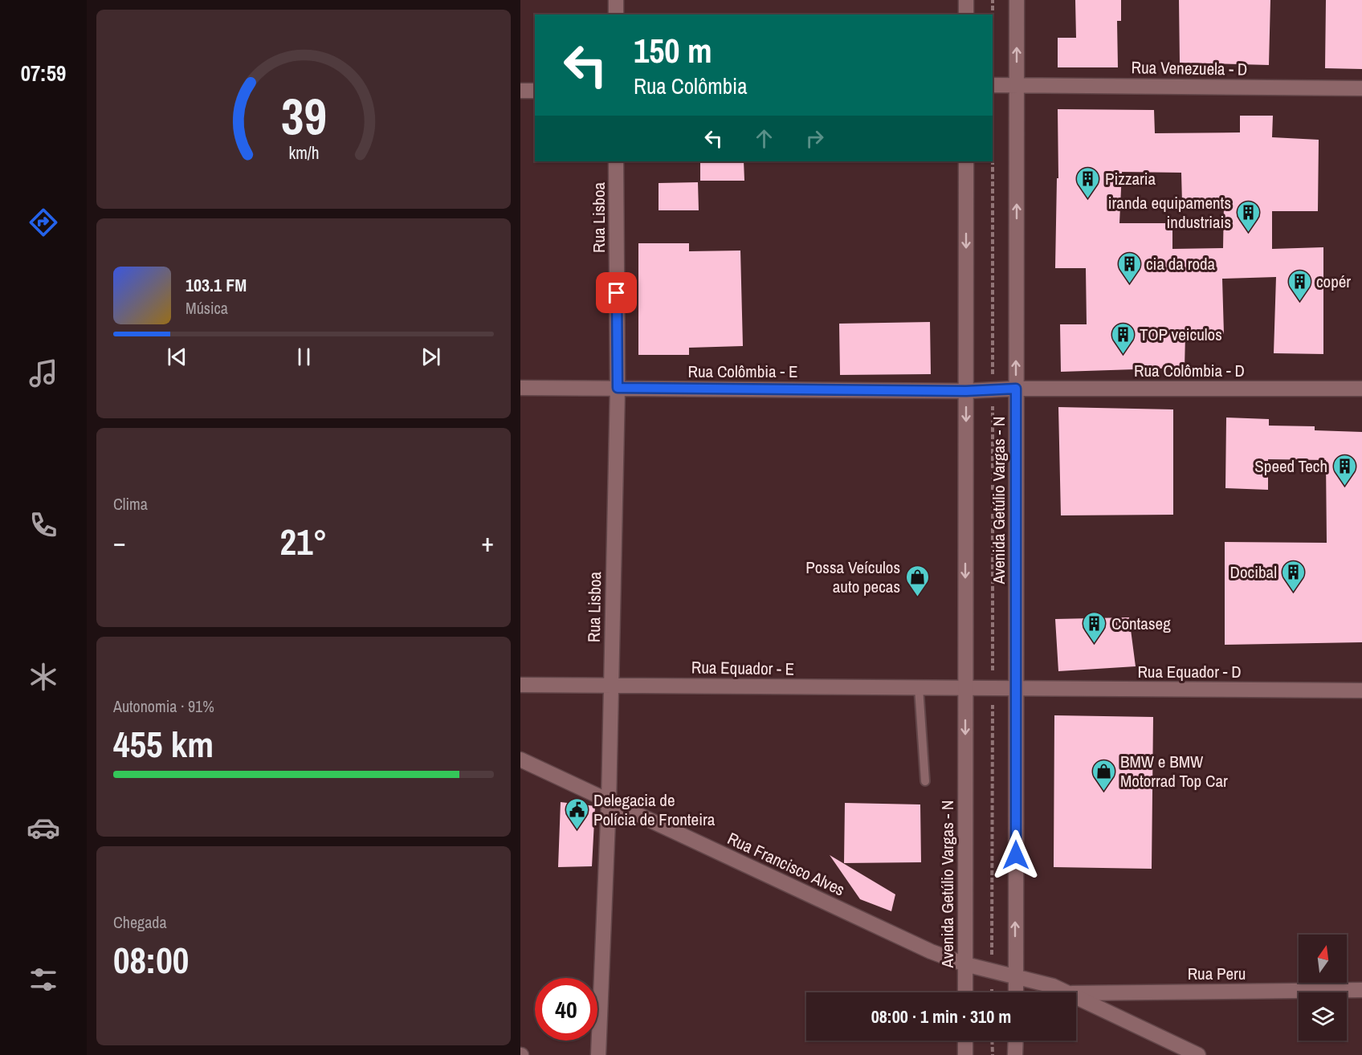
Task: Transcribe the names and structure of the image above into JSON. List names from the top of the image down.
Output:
{
  "streets": {
    "street": [
      "Rua Venezuela - D",
      "Rua Lisboa",
      "Rua Colômbia - D",
      "Rua Colômbia - E",
      "Avenida Getúlio Vargas - N",
      "Rua Equador - E",
      "Rua Equador - D",
      "Rua Francisco Alves",
      "Rua Peru"
    ]
  },
  "crossings": [
    ["Rua Venezuela - D", "Avenida Getúlio Vargas - N"],
    ["Rua Lisboa", "Rua Colômbia - E"],
    ["Rua Lisboa", "Rua Equador - E"],
    ["Rua Lisboa", "Rua Francisco Alves"],
    ["Rua Colômbia - D", "Rua Colômbia - E"],
    ["Rua Colômbia - D", "Avenida Getúlio Vargas - N"],
    ["Rua Colômbia - E", "Avenida Getúlio Vargas - N"],
    ["Avenida Getúlio Vargas - N", "Rua Equador - E"],
    ["Avenida Getúlio Vargas - N", "Rua Equador - D"],
    ["Avenida Getúlio Vargas - N", "Rua Francisco Alves"],
    ["Rua Equador - E", "Rua Equador - D"]
  ],
  "places": {
    "building": [
      "Pizzaria",
      "iranda equipaments industriais",
      "cia da roda",
      "copér",
      "TOP veiculos",
      "Speed Tech",
      "Docibal",
      "Contaseg"
    ],
    "shop": ["Possa Veículos auto pecas", "BMW e BMW Motorrad Top Car"],
    "public building": ["Delegacia de Polícia de Fronteira"]
  },
  "north": "top",
  "page": {
    "tabs": "07:59",
    "turn": ["150 m", "Rua Colômbia"],
    "song": ["103.1 FM", "Música"],
    "tile": [
      "Clima",
      ["Autonomia · 91%", "455 km"],
      ["Chegada", "08:00"]
    ],
    "heat": ["−", "21°", "+"],
    "limit": "40",
    "trip": "08:00 · 1 min · 310 m",
    "gauge": ["39", "km/h"]
  }
}
